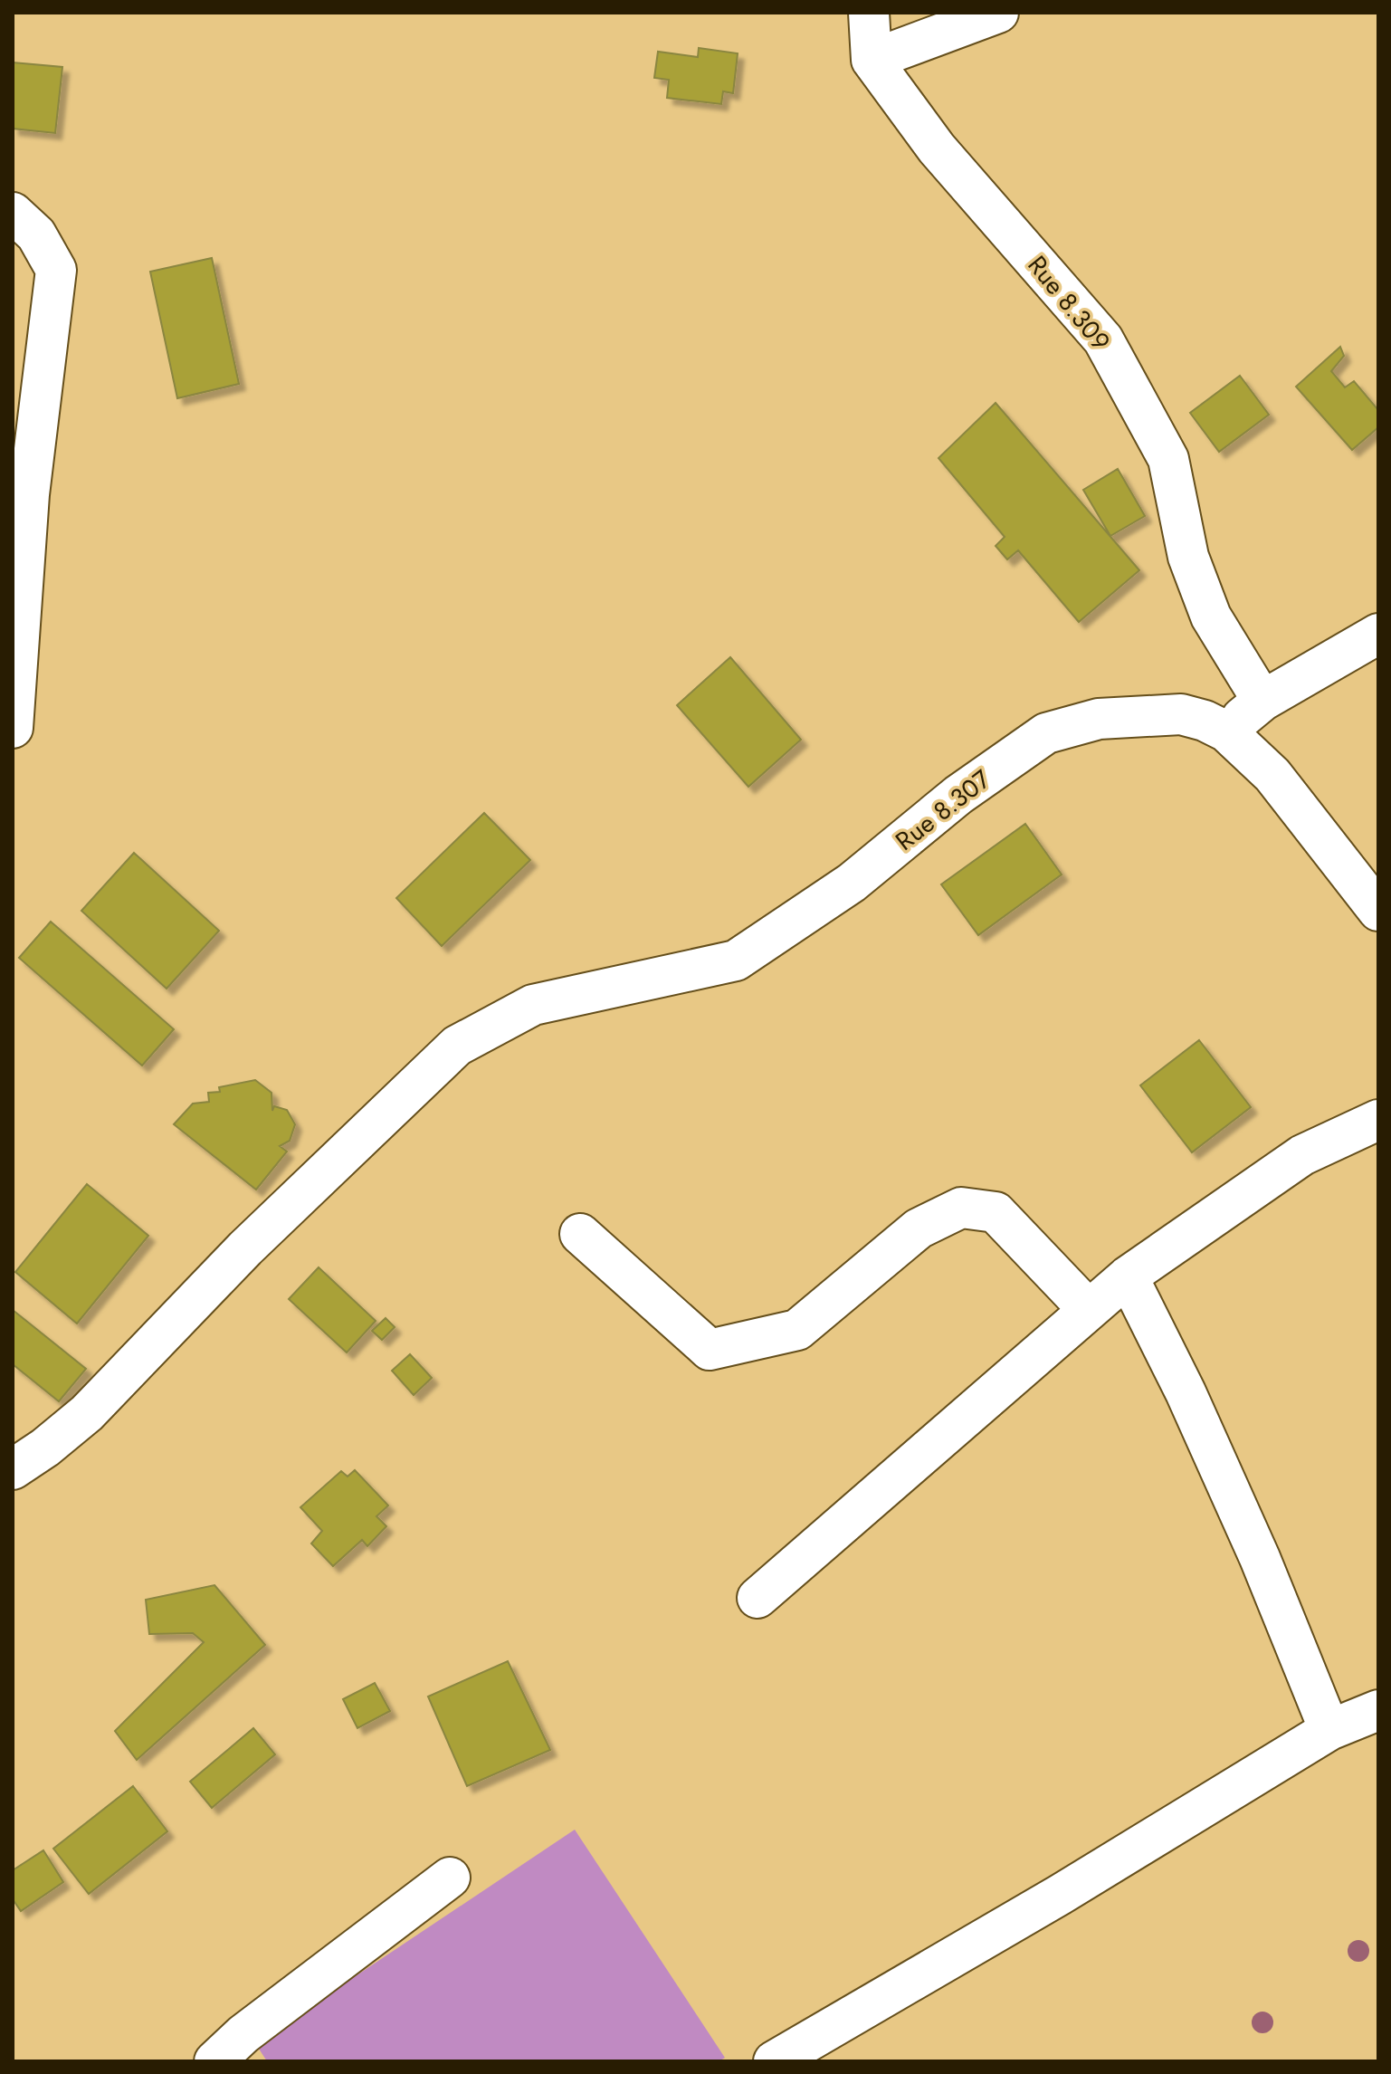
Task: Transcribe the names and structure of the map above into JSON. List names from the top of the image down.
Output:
{
  "streets": {
    "street": ["Rue 8.309", "Rue 8.307"]
  }
}
